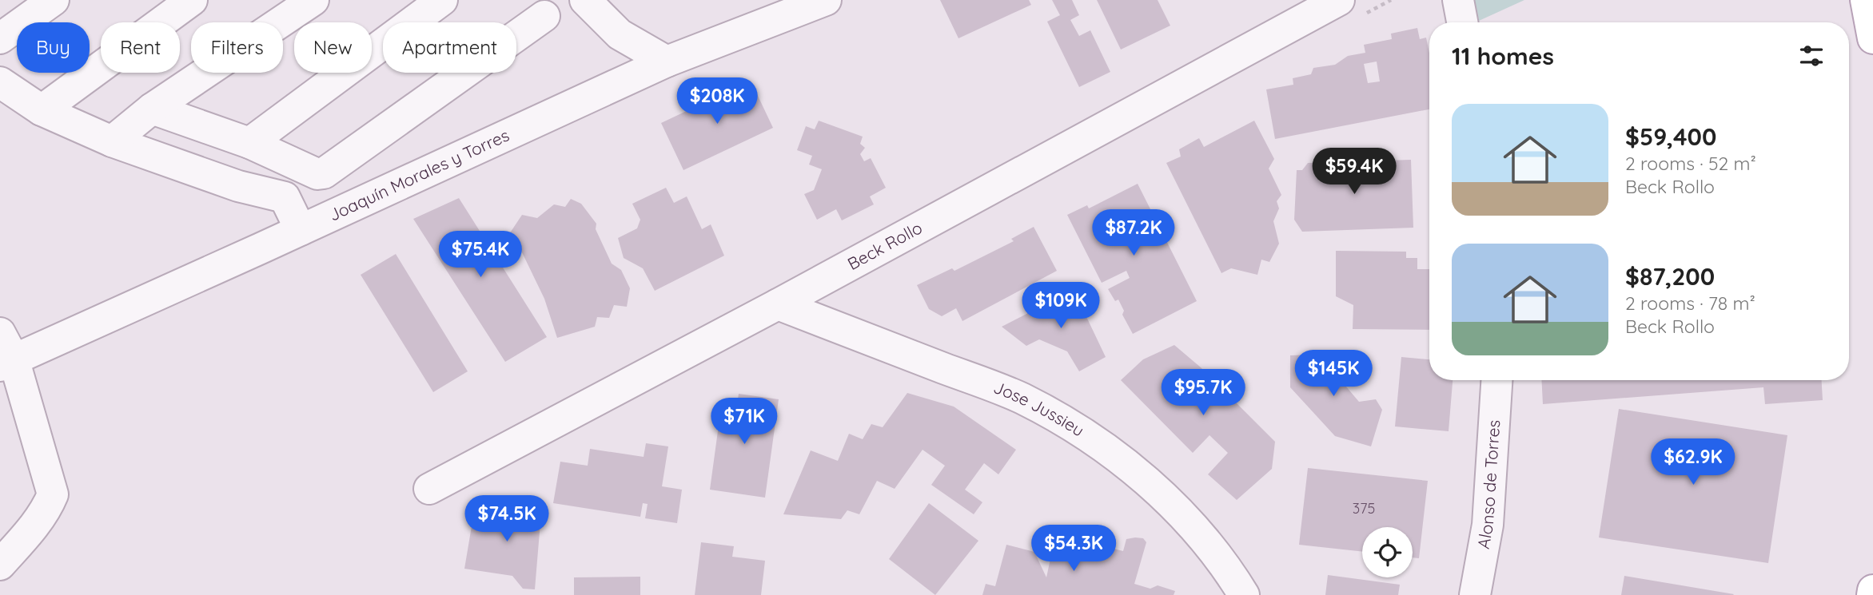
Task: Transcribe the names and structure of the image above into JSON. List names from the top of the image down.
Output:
{
  "streets": {
    "street": [
      "Joaquín Morales y Torres",
      "Beck Rollo",
      "Jose Jussieu",
      "Alonso de Torres"
    ]
  },
  "crossings": [
    ["Beck Rollo", "Jose Jussieu"]
  ],
  "house_numbers": ["375"],
  "page": {
    "chip": [
      "Buy",
      "Rent",
      "Filters",
      "New",
      "Apartment"
    ],
    "heading": "11 homes",
    "price": [
      "$208K",
      "$59.4K",
      "$87.2K",
      "$75.4K",
      "$109K",
      "$145K",
      "$95.7K",
      "$71K",
      "$62.9K",
      "$74.5K",
      "$54.3K"
    ],
    "list": [
      {
        "name": "$59,400",
        "note": "2 rooms · 52 m² · Beck Rollo"
      },
      {
        "name": "$87,200",
        "note": "2 rooms · 78 m² · Beck Rollo"
      }
    ]
  }
}
